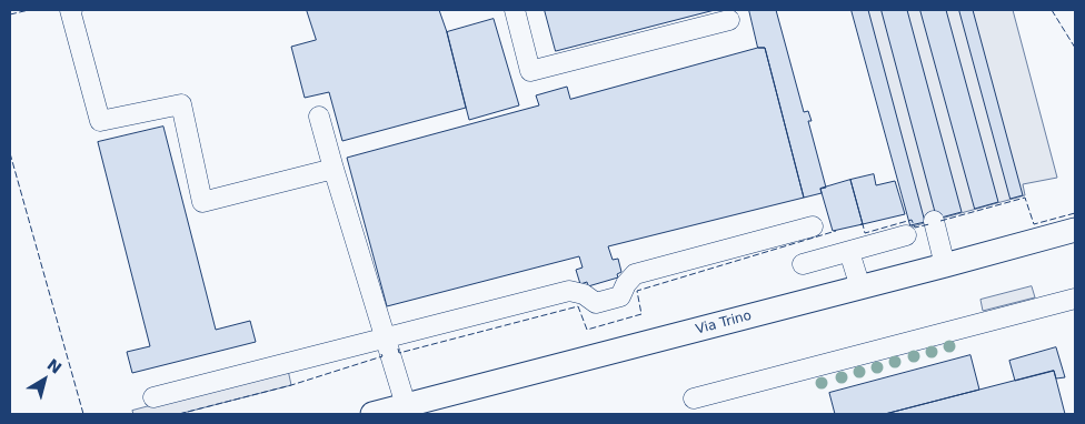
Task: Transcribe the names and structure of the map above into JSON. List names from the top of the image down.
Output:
{
  "streets": {
    "main road": ["Via Trino"]
  },
  "north": "top right"
}
